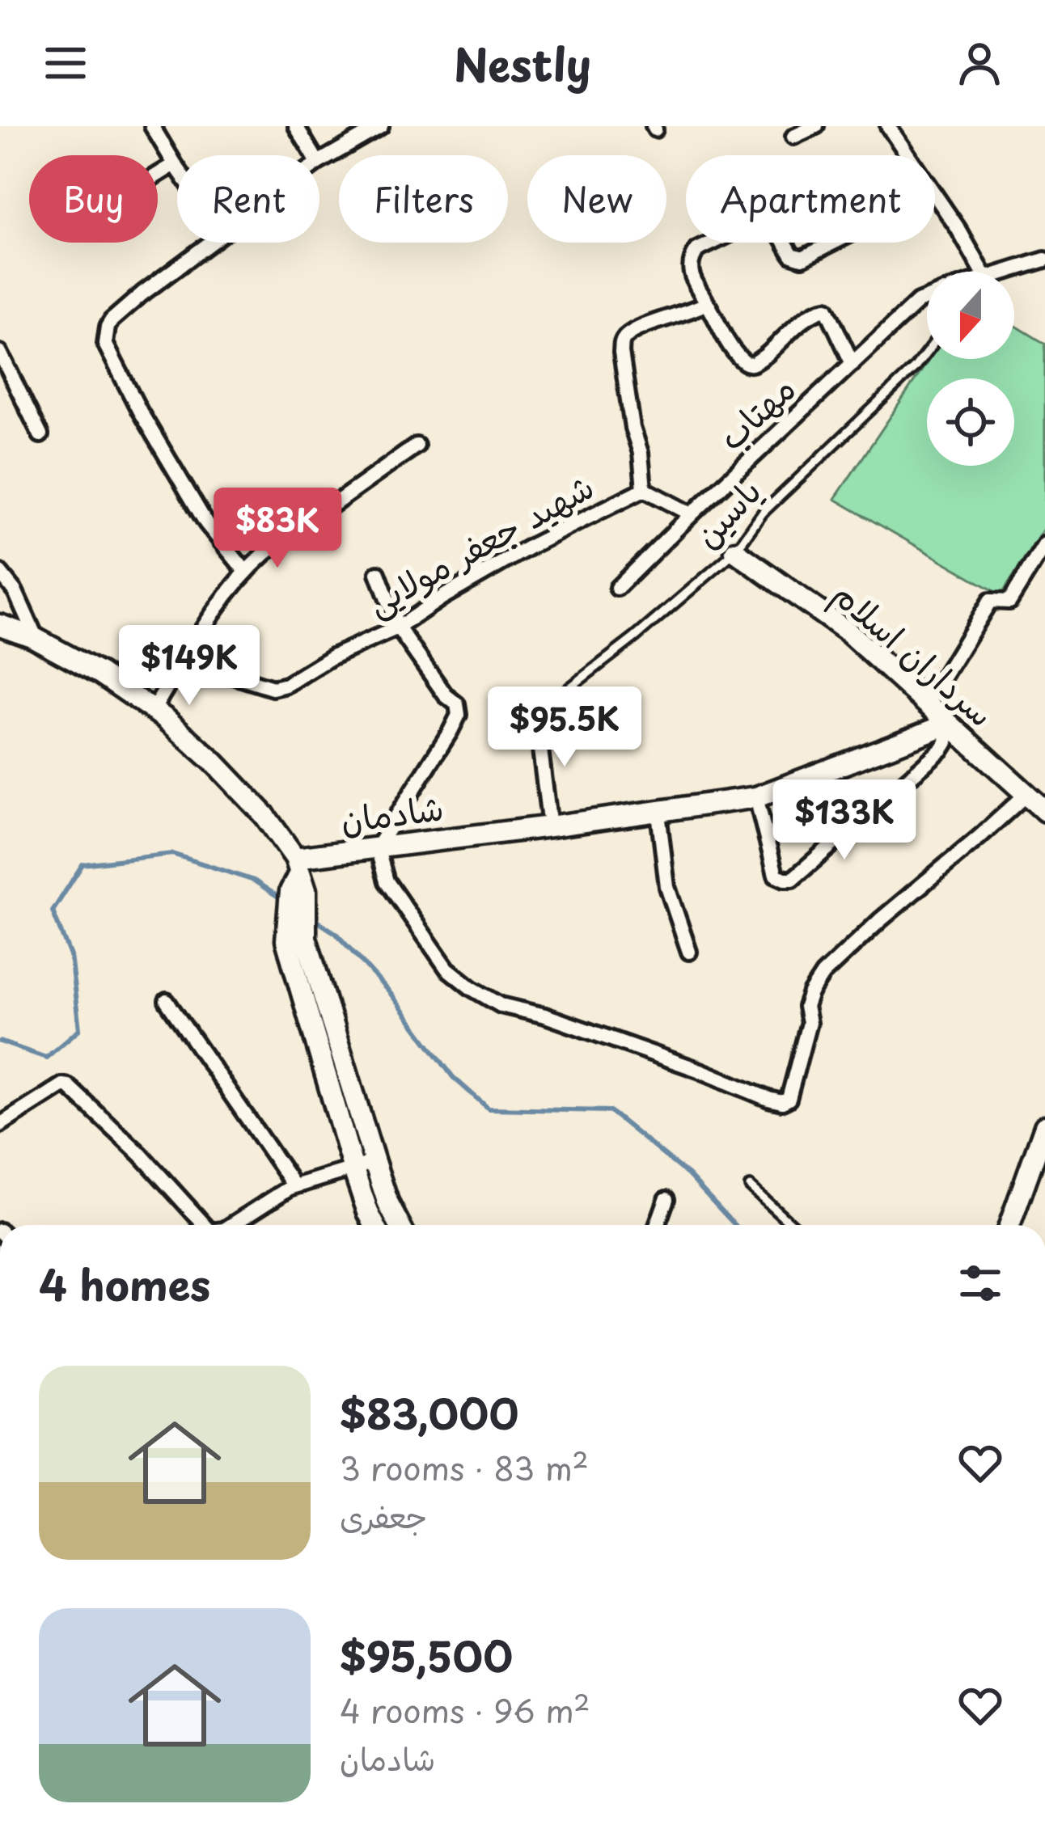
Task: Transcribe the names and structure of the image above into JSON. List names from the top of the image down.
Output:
{
  "streets": {
    "street": [
      "مهتاب",
      "شهید جعفر مولایی",
      "سرداران اسلام",
      "شادمان"
    ],
    "lane": ["یاسین"]
  },
  "crossings": [
    ["یاسین", "سرداران اسلام"],
    ["سرداران اسلام", "شادمان"]
  ],
  "north": "bottom",
  "page": {
    "header": "Nestly",
    "chip": [
      "Buy",
      "Rent",
      "Filters",
      "New",
      "Apartment"
    ],
    "price": [
      "$83K",
      "$149K",
      "$95.5K",
      "$133K"
    ],
    "heading": "4 homes",
    "list": [
      {
        "name": "$83,000",
        "note": "3 rooms · 83 m² · جعفری"
      },
      {
        "name": "$95,500",
        "note": "4 rooms · 96 m² · شادمان"
      }
    ]
  }
}
